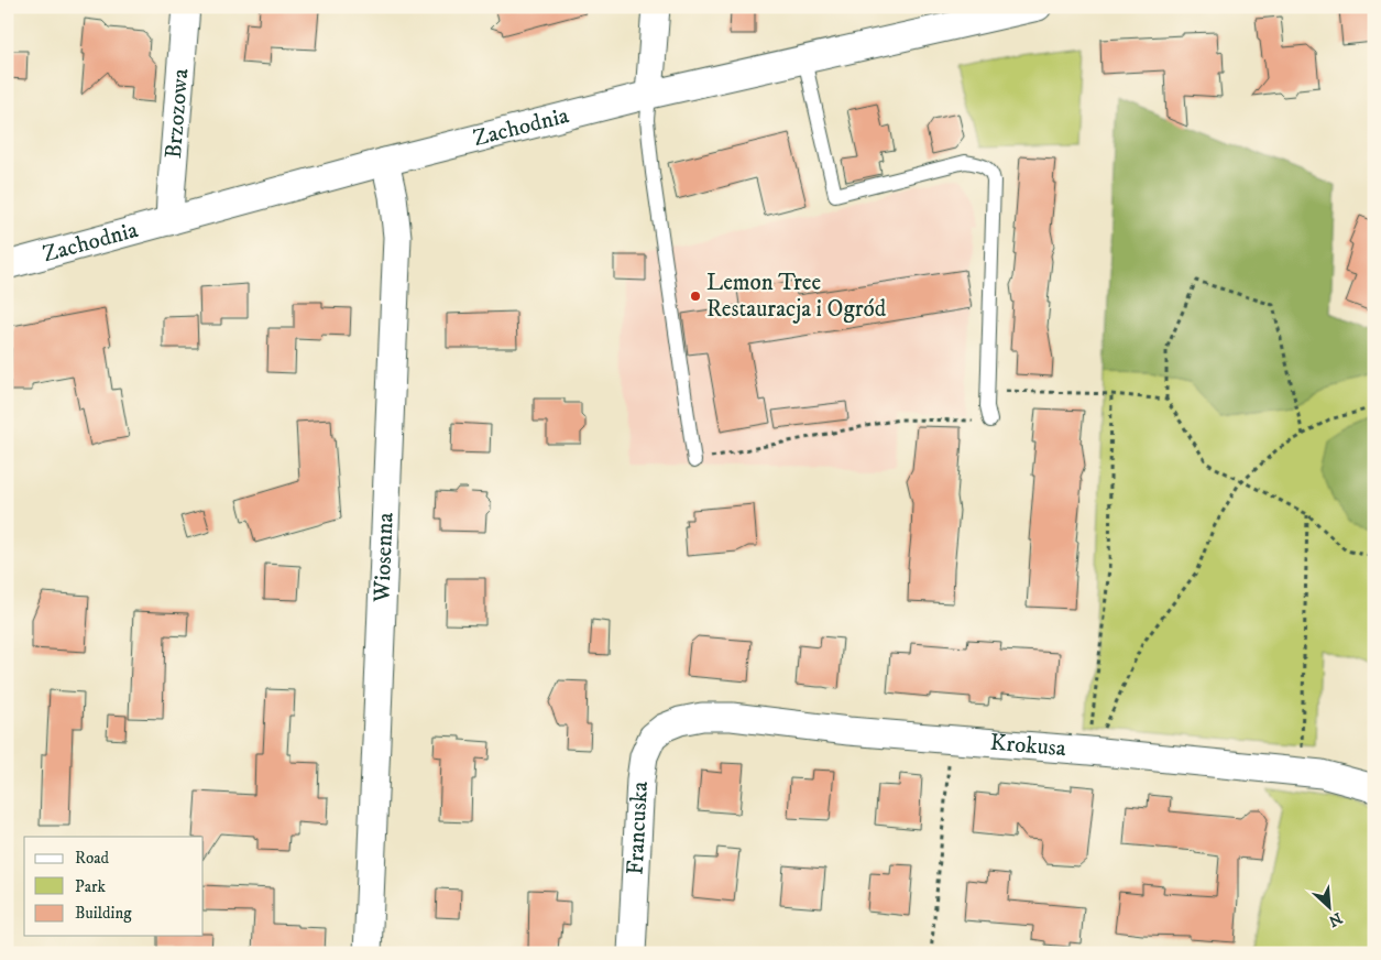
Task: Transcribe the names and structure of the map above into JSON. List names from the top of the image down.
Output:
{
  "streets": {
    "street": [
      "Brzozowa",
      "Zachodnia",
      "Wiosenna",
      "Krokusa",
      "Francuska"
    ]
  },
  "crossings": [
    ["Brzozowa", "Zachodnia"],
    ["Zachodnia", "Wiosenna"],
    ["Krokusa", "Francuska"]
  ],
  "places": ["Lemon Tree Restauracja i Ogród"],
  "legend": ["Road", "Park", "Building"],
  "north": "bottom right"
}
